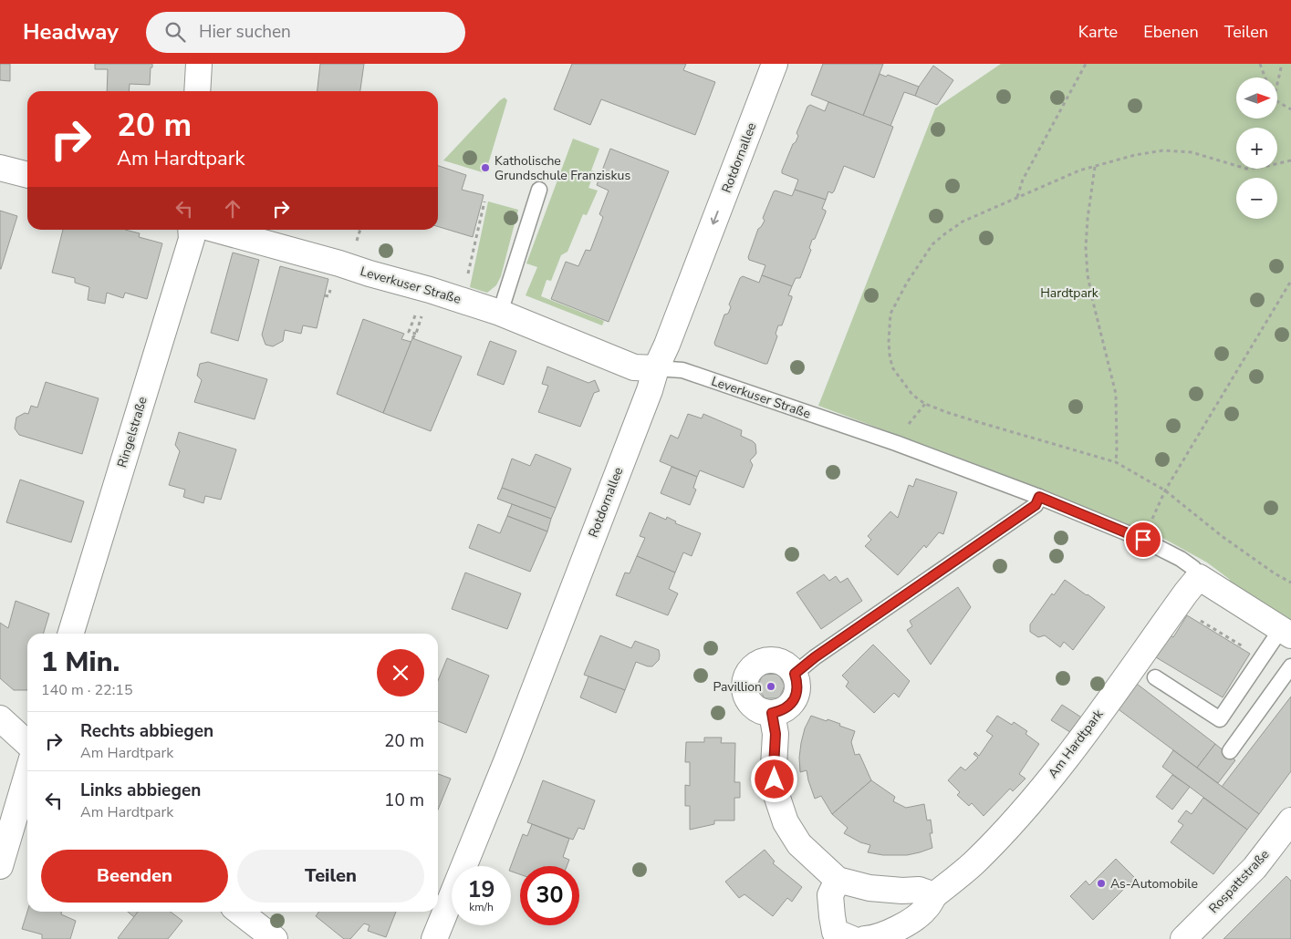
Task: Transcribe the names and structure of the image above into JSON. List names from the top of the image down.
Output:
{
  "streets": {
    "street": [
      "Rotdornallee",
      "Leverkuser Straße",
      "Ringelstraße",
      "Am Hardtpark",
      "Rospattstraße"
    ]
  },
  "crossings": [
    ["Rotdornallee", "Leverkuser Straße"],
    ["Leverkuser Straße", "Am Hardtpark"]
  ],
  "parks": ["Hardtpark"],
  "places": ["Katholische Grundschule Franziskus", "Pavillion", "As-Automobile"],
  "north": "right",
  "page": {
    "header": "Headway",
    "search": "Hier suchen",
    "nav": ["Karte", "Ebenen", "Teilen"],
    "map_buttons": ["+", "−"],
    "turn": ["20 m", "Am Hardtpark"],
    "heading": ["1 Min.", "140 m · 22:15"],
    "list": [
      {
        "name": "Rechts abbiegen",
        "note": "Am Hardtpark",
        "value": "20 m"
      },
      {
        "name": "Links abbiegen",
        "note": "Am Hardtpark",
        "value": "10 m"
      }
    ],
    "buttons": ["Beenden", "Teilen"],
    "speed": "19 km/h",
    "limit": "30"
  }
}
